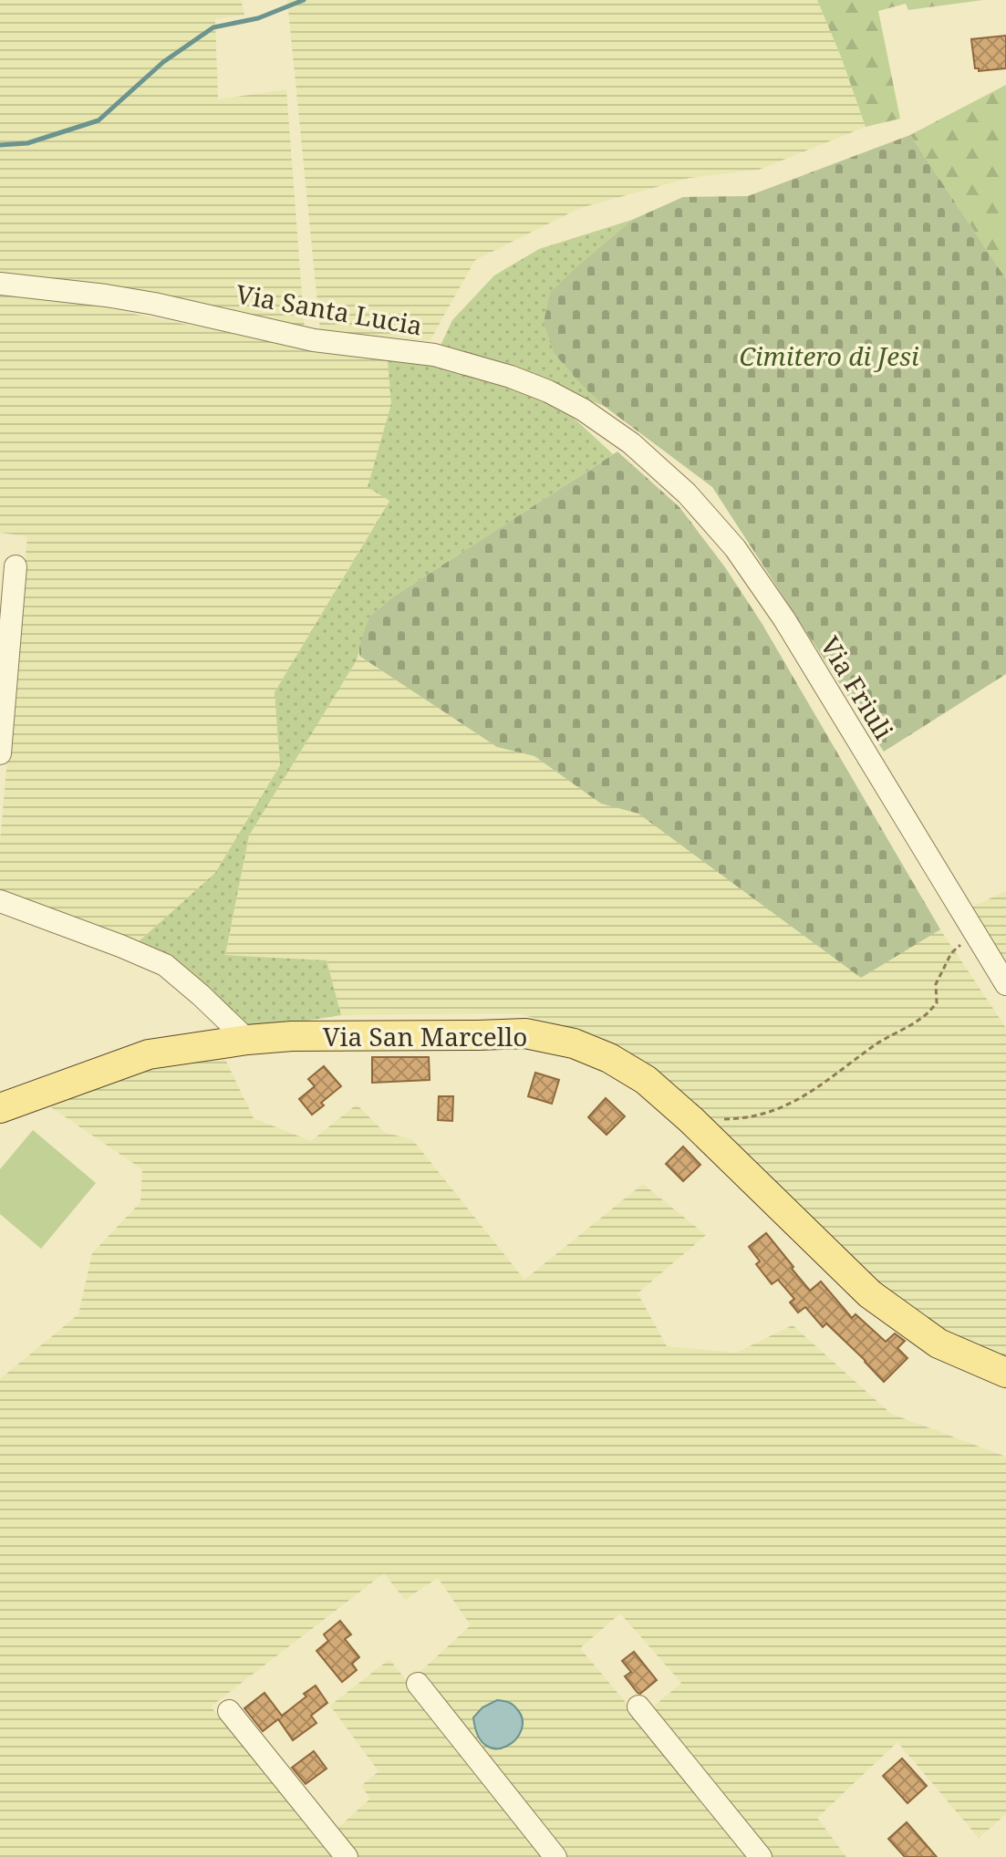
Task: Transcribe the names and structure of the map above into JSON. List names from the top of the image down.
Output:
{
  "streets": {
    "main road": ["Via San Marcello"],
    "street": ["Via Santa Lucia", "Via Friuli"]
  },
  "crossings": [
    ["Via Santa Lucia", "Via Friuli"]
  ],
  "parks": ["Cimitero di Jesi"]
}
